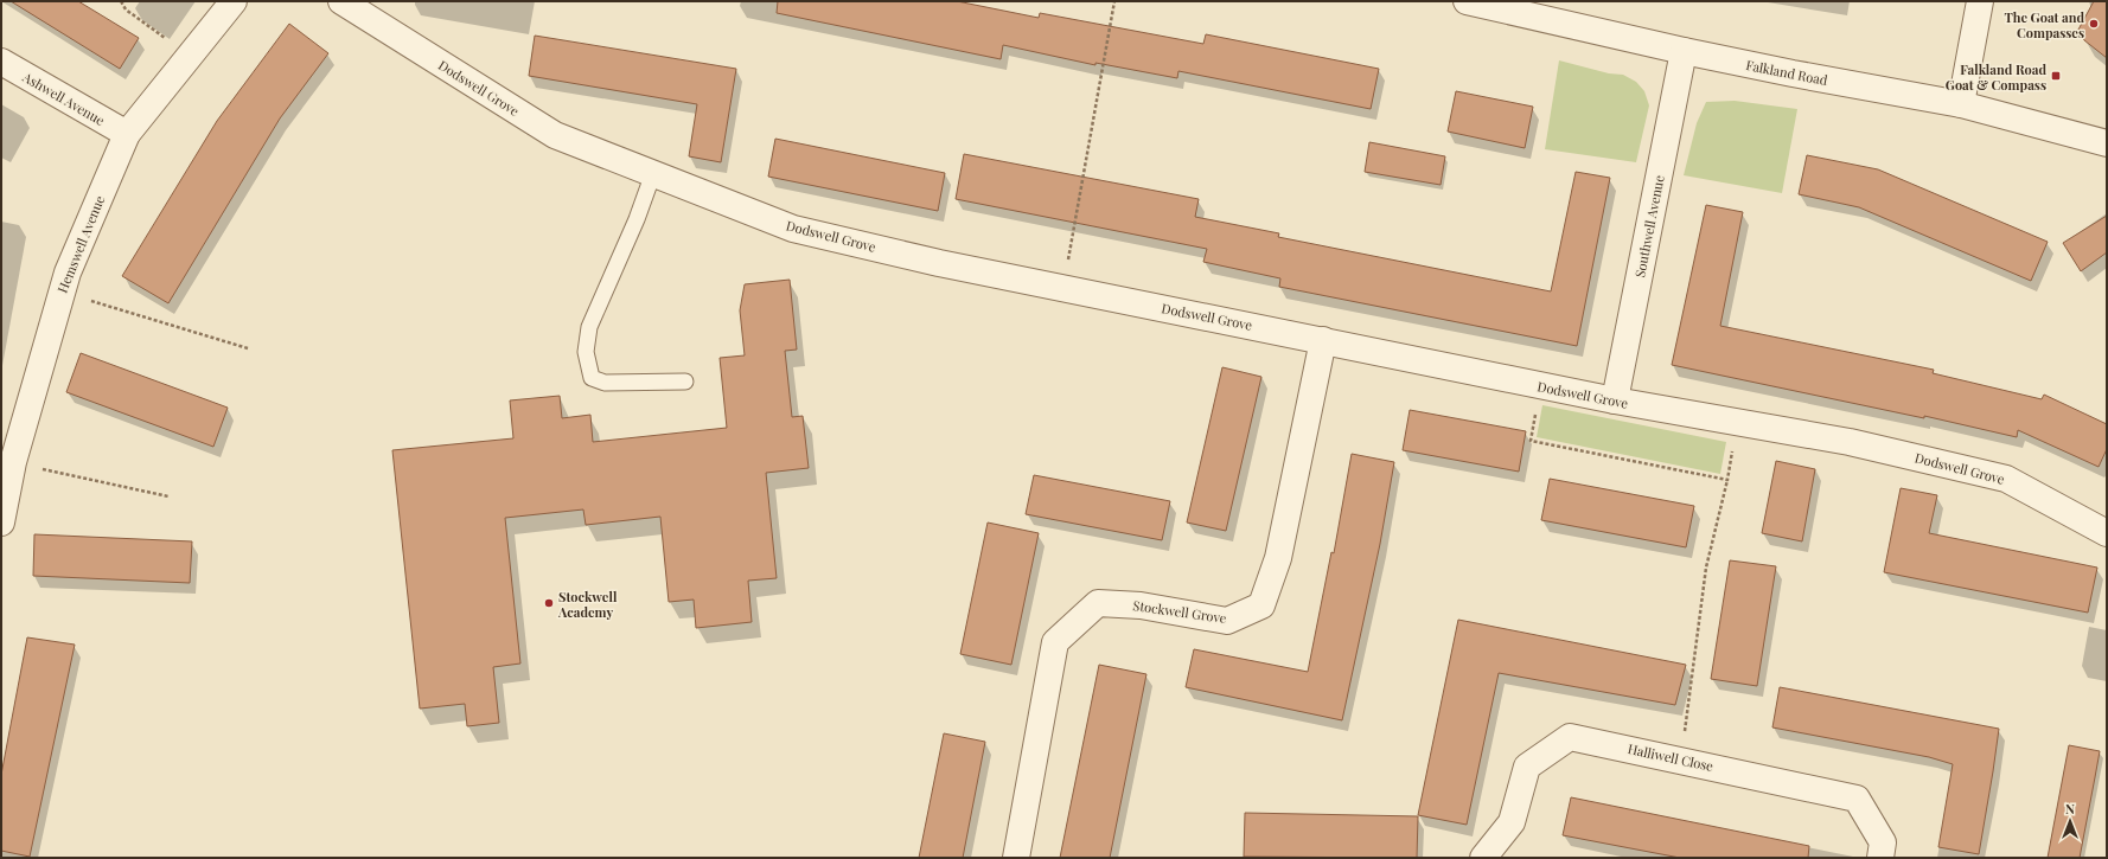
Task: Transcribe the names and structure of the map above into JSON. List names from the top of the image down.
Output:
{
  "streets": {
    "street": [
      "Falkland Road",
      "Dodswell Grove",
      "Ashwell Avenue",
      "Southwell Avenue",
      "Hemswell Avenue",
      "Stockwell Grove",
      "Halliwell Close"
    ]
  },
  "crossings": [
    ["Falkland Road", "Southwell Avenue"],
    ["Dodswell Grove", "Southwell Avenue"],
    ["Dodswell Grove", "Stockwell Grove"],
    ["Ashwell Avenue", "Hemswell Avenue"]
  ],
  "places": {
    "other": ["The Goat and Compasses", "Stockwell Academy"],
    "transit": ["Falkland Road Goat & Compass"]
  },
  "north": "top"
}
